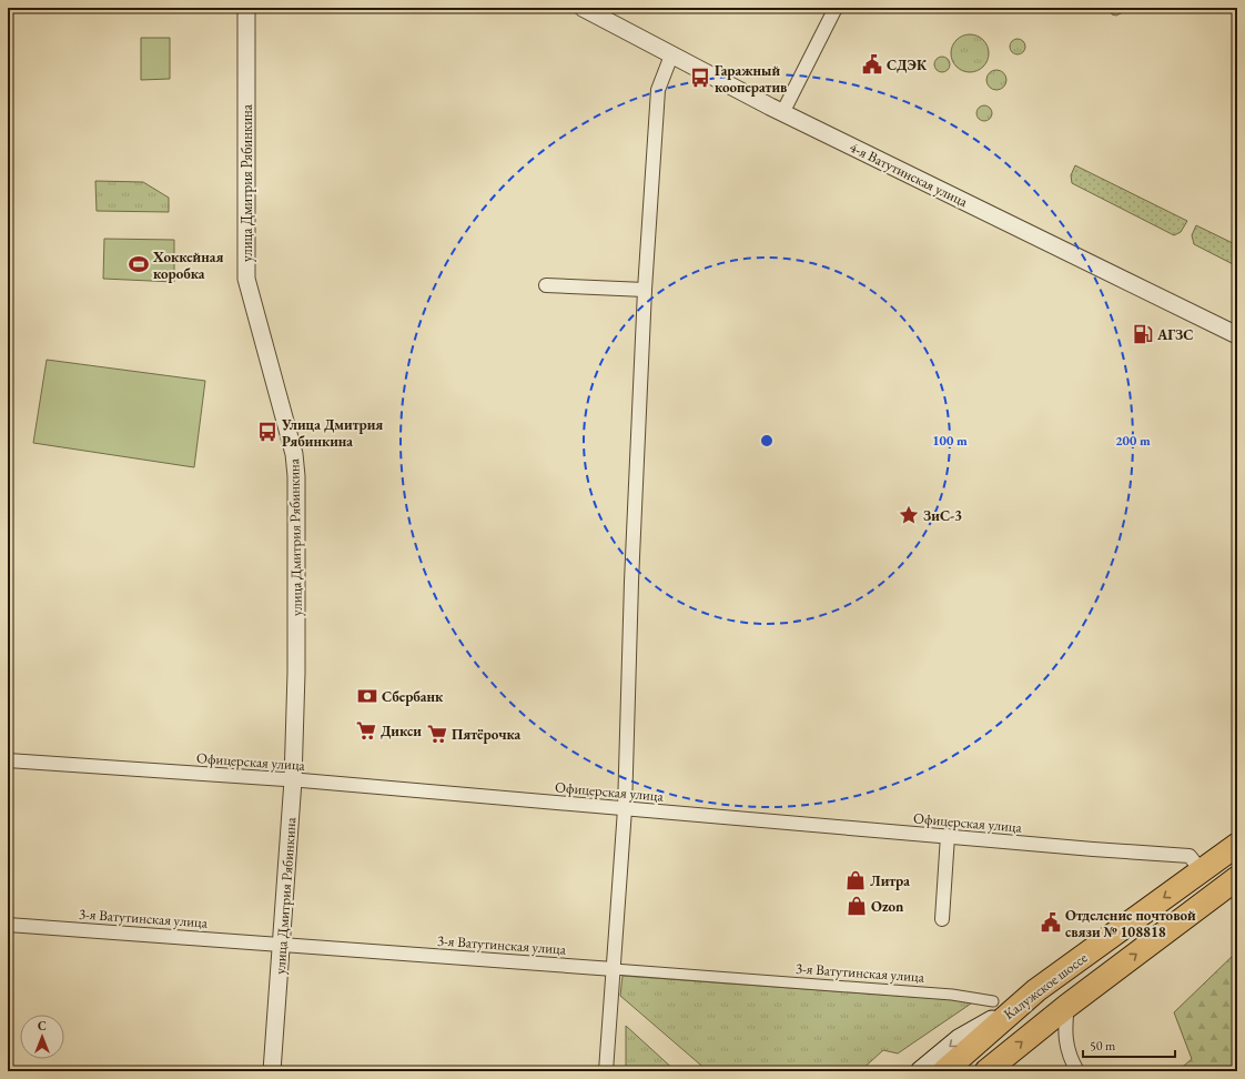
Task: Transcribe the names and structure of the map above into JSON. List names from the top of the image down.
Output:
{
  "streets": {
    "highway": ["Калужское шоссе"],
    "street": [
      "4-я Ватутинская улица",
      "улица Дмитрия Рябинкина",
      "Офицерская улица",
      "3-я Ватутинская улица"
    ]
  },
  "crossings": [
    ["улица Дмитрия Рябинкина", "Офицерская улица"],
    ["улица Дмитрия Рябинкина", "3-я Ватутинская улица"],
    ["Офицерская улица", "Калужское шоссе"]
  ],
  "places": {
    "public building": ["СДЭК", "Отделение почтовой связи № 108818"],
    "bus stop": ["Гаражный кооператив", "Улица Дмитрия Рябинкина"],
    "sports": ["Хоккейная коробка"],
    "fuel station": ["АГЗС"],
    "place": ["ЗиС-3"],
    "bank": ["Сбербанк"],
    "supermarket": ["Дикси", "Пятёрочка"],
    "shop": ["Литра", "Ozon"]
  },
  "scale_bar": "50 m",
  "north": "top",
  "rings": ["100 m", "200 m"]
}
